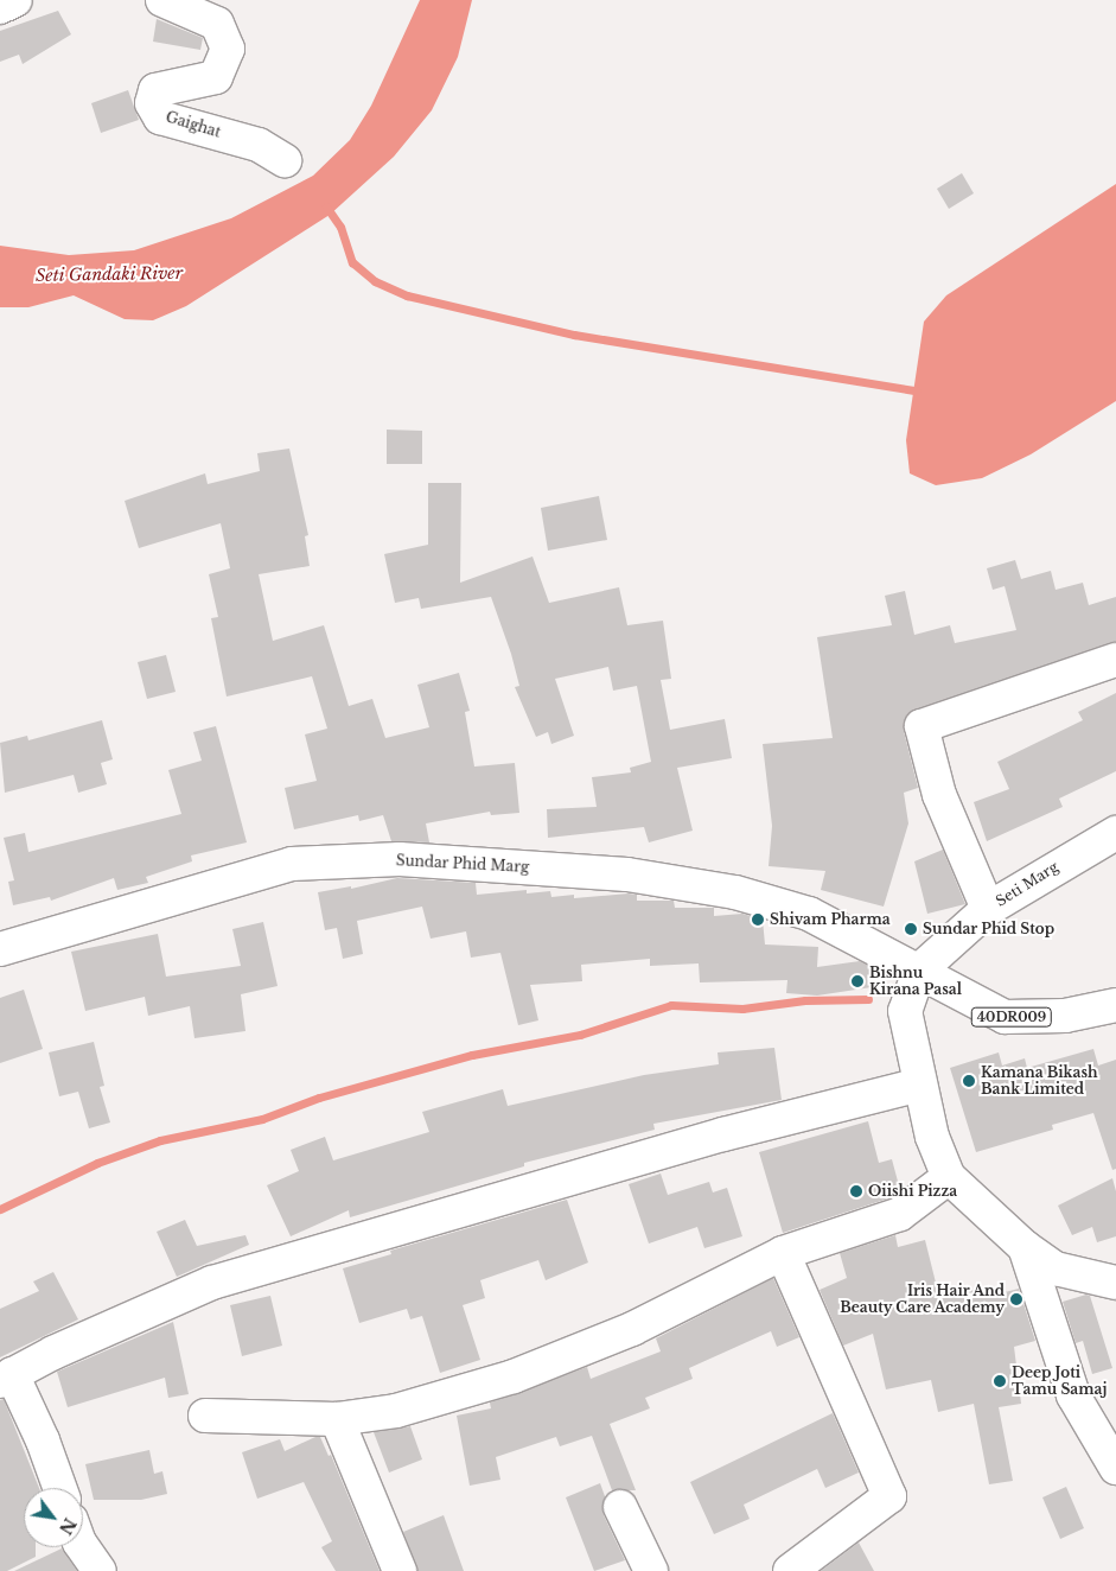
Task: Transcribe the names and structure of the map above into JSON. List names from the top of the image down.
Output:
{
  "streets": {
    "street": [
      "Gaighat",
      "Sundar Phid Marg",
      "Seti Marg",
      "40DR009"
    ]
  },
  "crossings": [
    ["Sundar Phid Marg", "Seti Marg"],
    ["Sundar Phid Marg", "40DR009"],
    ["Seti Marg", "40DR009"]
  ],
  "water": ["Seti Gandaki River"],
  "places": [
    "Shivam Pharma",
    "Sundar Phid Stop",
    "Bishnu Kirana Pasal",
    "Kamana Bikash Bank Limited",
    "Oiishi Pizza",
    "Iris Hair And Beauty Care Academy",
    "Deep Joti Tamu Samaj"
  ],
  "north": "bottom right"
}
